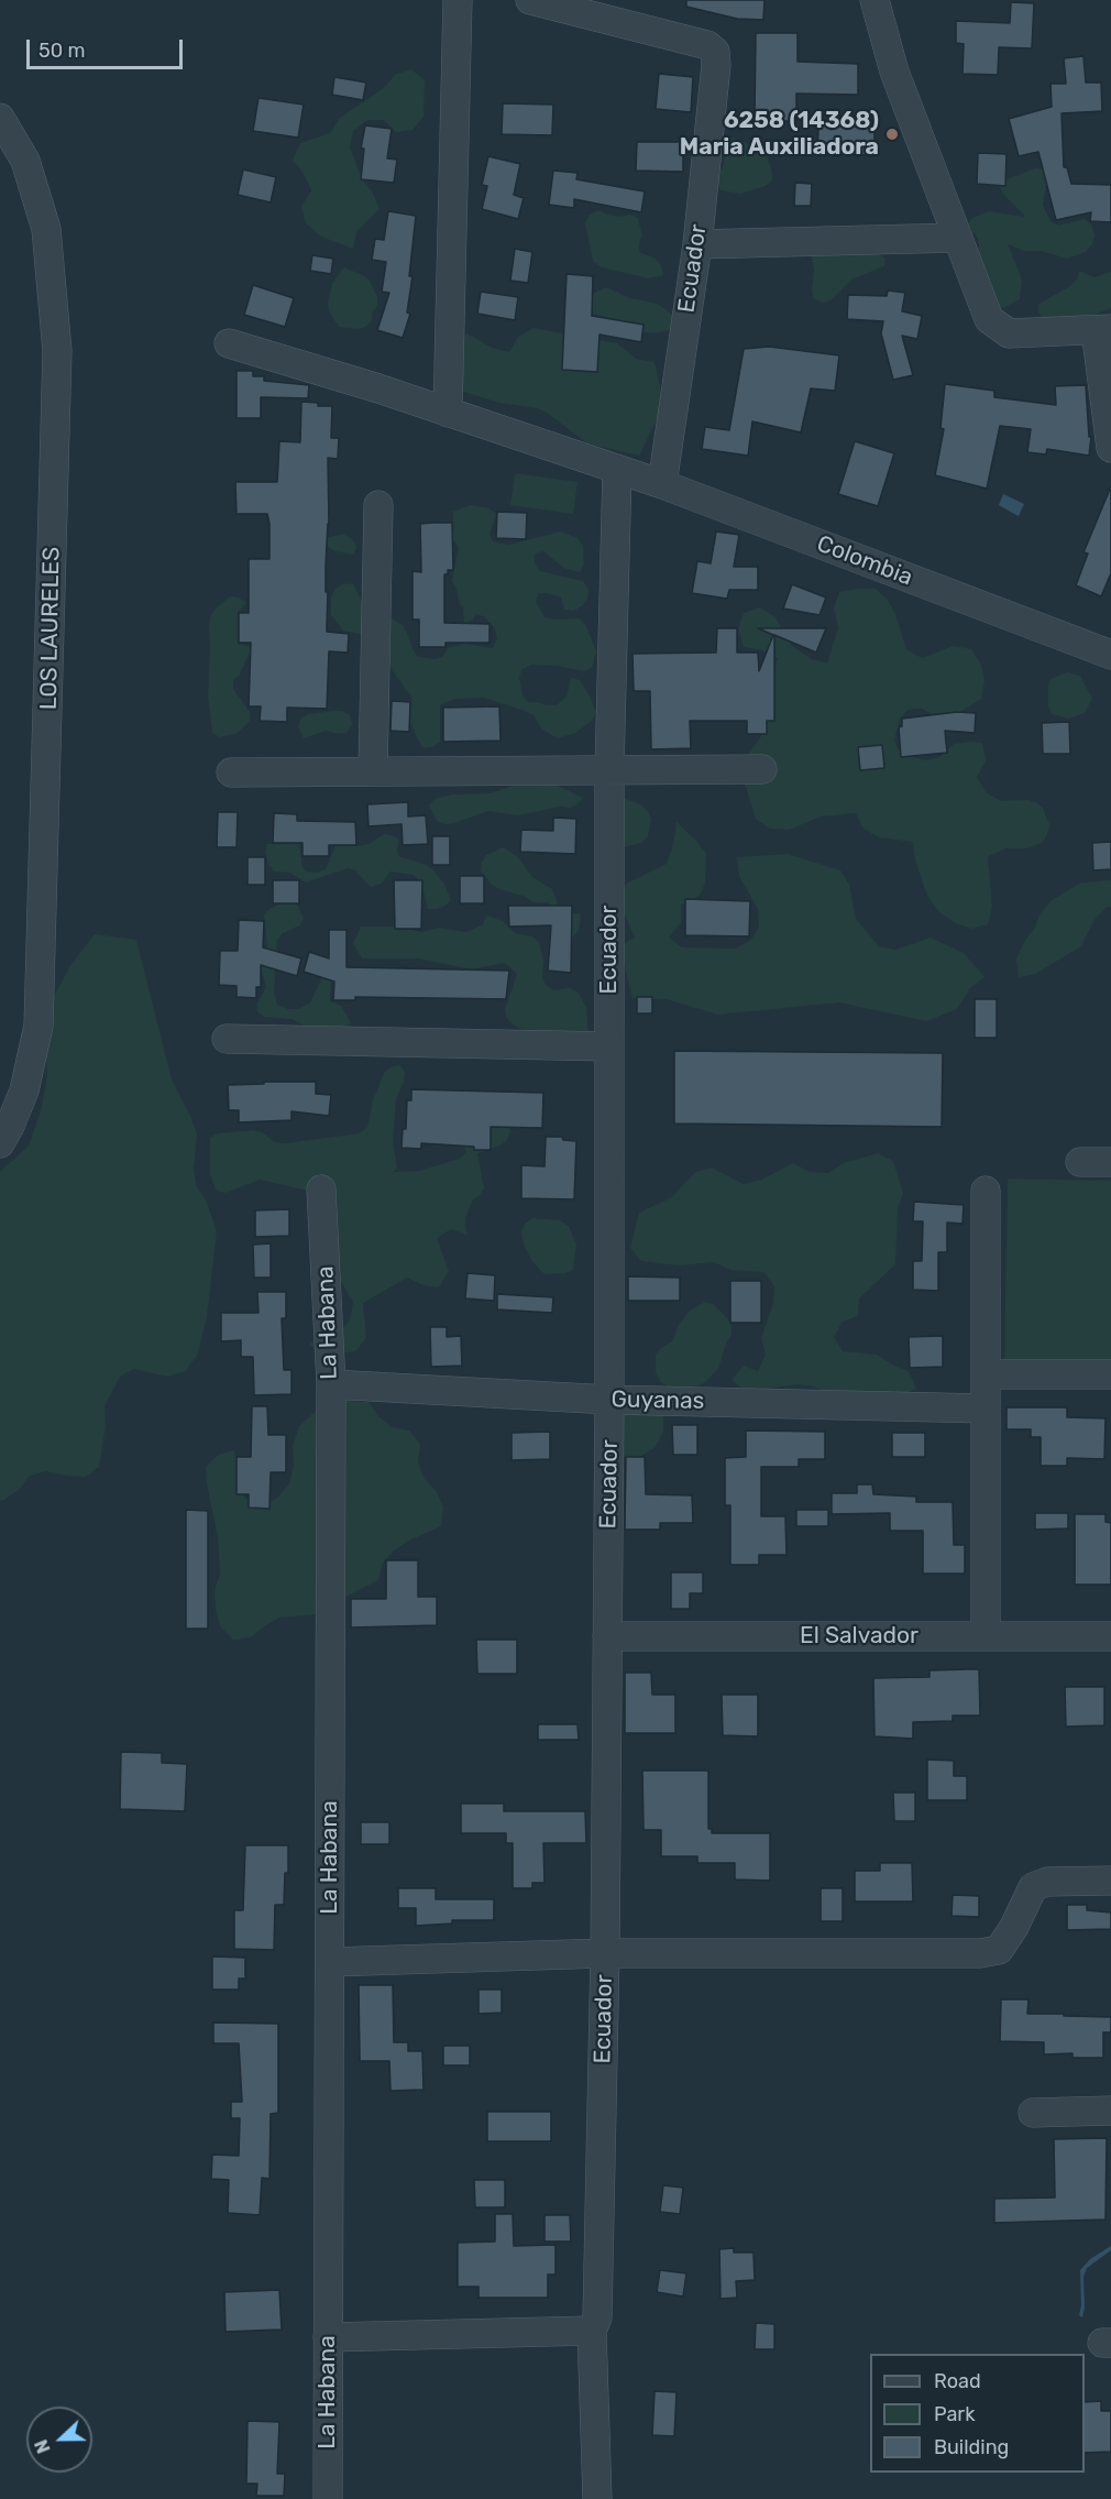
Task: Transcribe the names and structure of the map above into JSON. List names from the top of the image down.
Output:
{
  "streets": {
    "street": [
      "Ecuador",
      "Colombia",
      "LOS LAURELES",
      "La Habana",
      "Guyanas",
      "El Salvador"
    ]
  },
  "crossings": [
    ["Ecuador", "Colombia"],
    ["Ecuador", "Guyanas"],
    ["Ecuador", "El Salvador"],
    ["La Habana", "Guyanas"]
  ],
  "places": ["6258 (14368) Maria Auxiliadora"],
  "legend": ["Road", "Park", "Building"],
  "scale_bar": "50 m",
  "north": "left"
}
